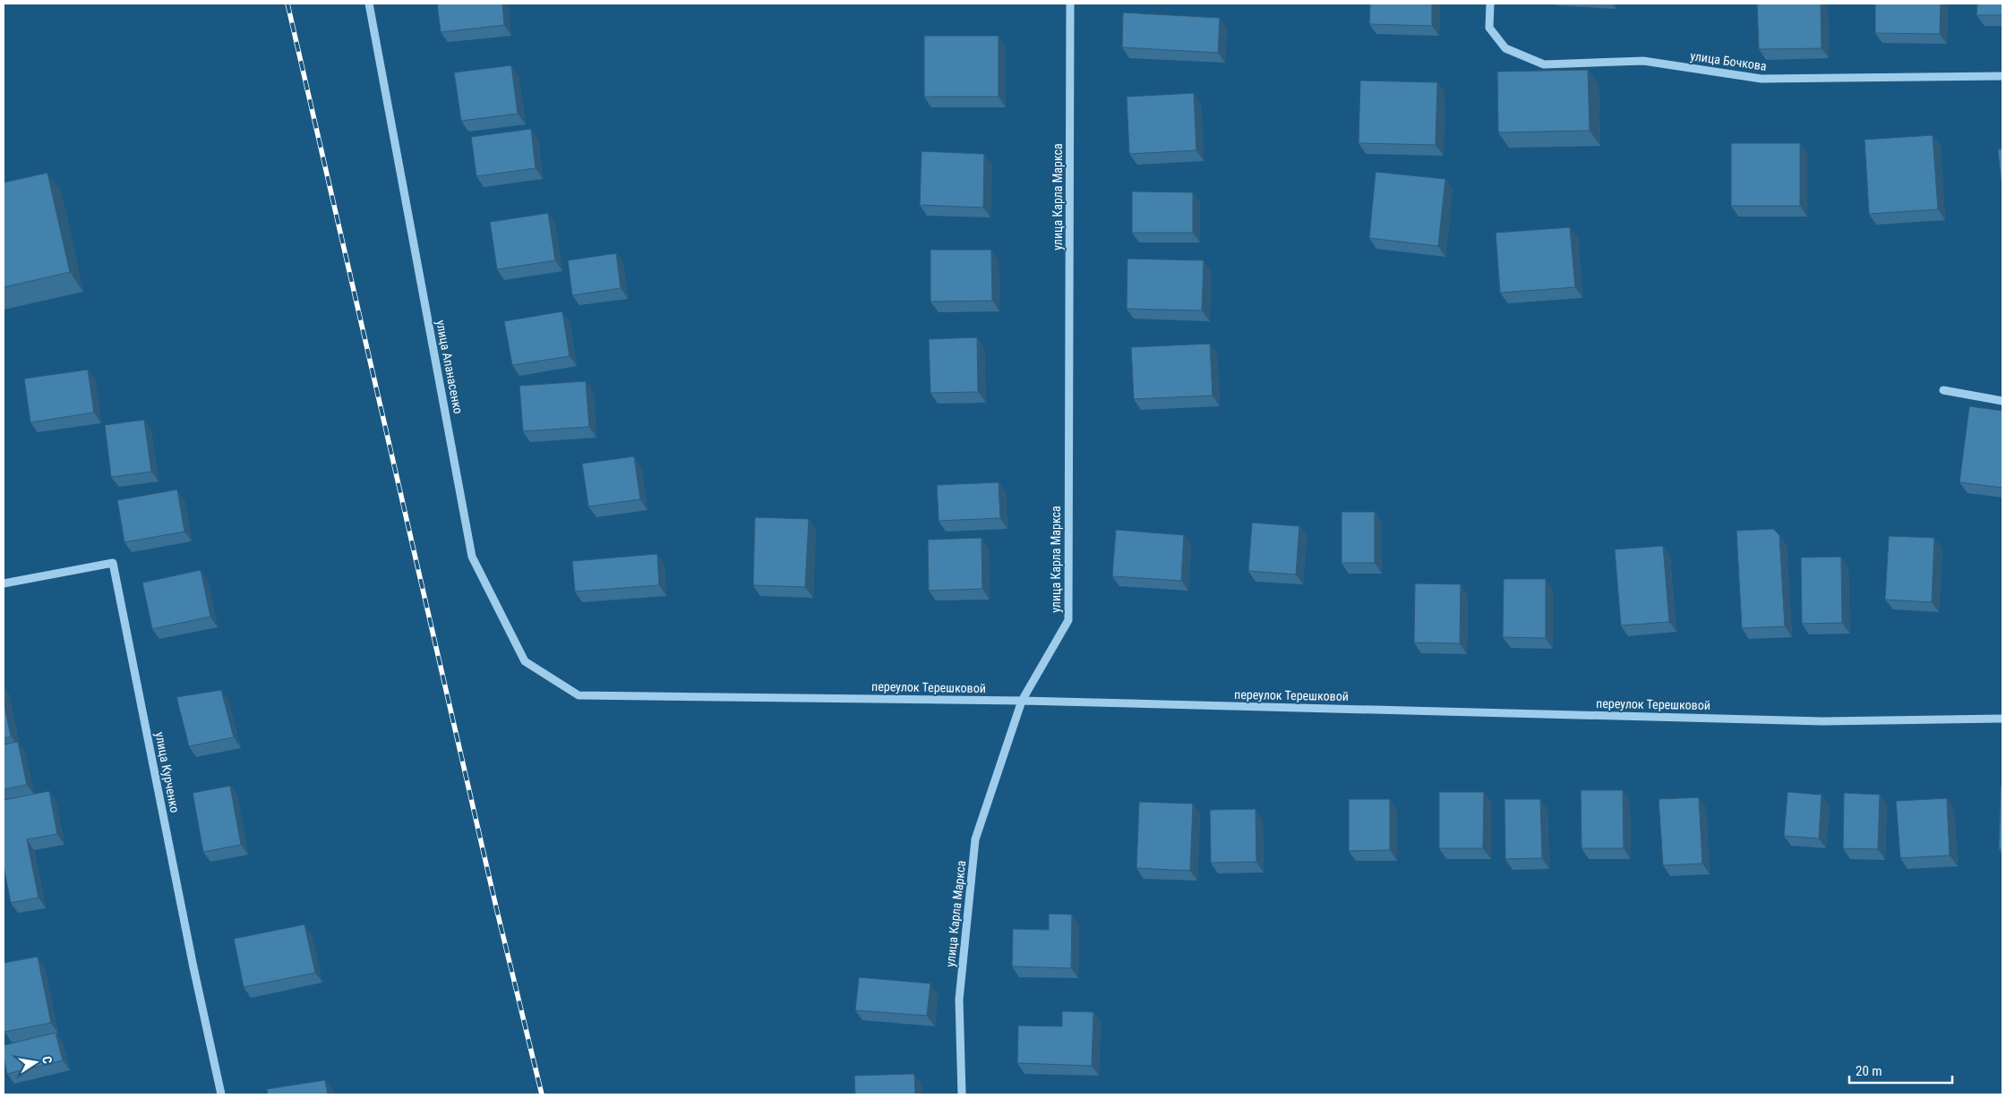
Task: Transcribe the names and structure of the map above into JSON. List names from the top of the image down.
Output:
{
  "streets": {
    "street": [
      "улица Бочкова",
      "улица Карла Маркса",
      "улица Апанасенко",
      "переулок Терешковой",
      "улица Курченко"
    ]
  },
  "crossings": [
    ["улица Карла Маркса", "переулок Терешковой"],
    ["улица Апанасенко", "переулок Терешковой"]
  ],
  "scale_bar": "20 m",
  "north": "right"
}
